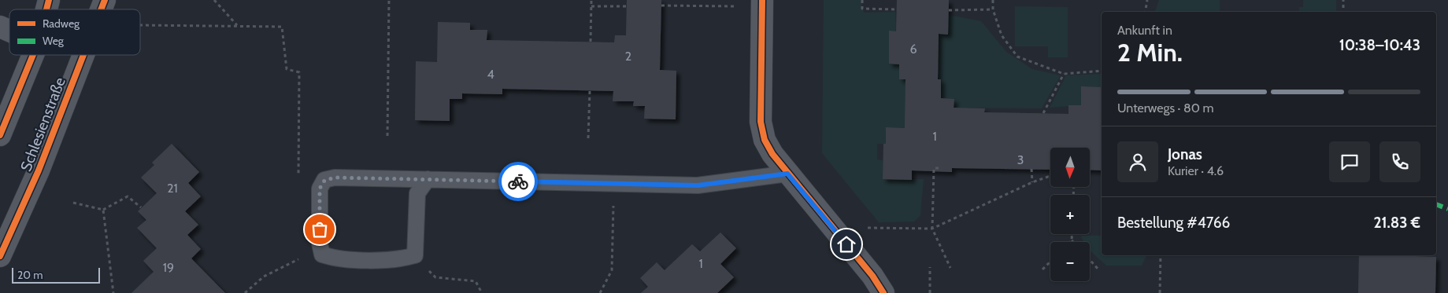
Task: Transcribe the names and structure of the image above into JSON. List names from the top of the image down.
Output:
{
  "streets": {
    "street": ["Schlesienstraße"]
  },
  "house_numbers": [
    "6",
    "2",
    "4",
    "1",
    "3",
    "21",
    "1",
    "19"
  ],
  "legend": ["Radweg", "Weg"],
  "scale_bar": "20 m",
  "north": "bottom",
  "page": {
    "heading": ["2 Min.", "Ankunft in", "10:38–10:43"],
    "panel": [
      "Jonas",
      "Kurier · 4.6",
      "Bestellung #4766",
      "21.83 €"
    ],
    "bar": "Unterwegs · 80 m",
    "map_buttons": ["+", "−"],
    "scale": "20 m"
  }
}
